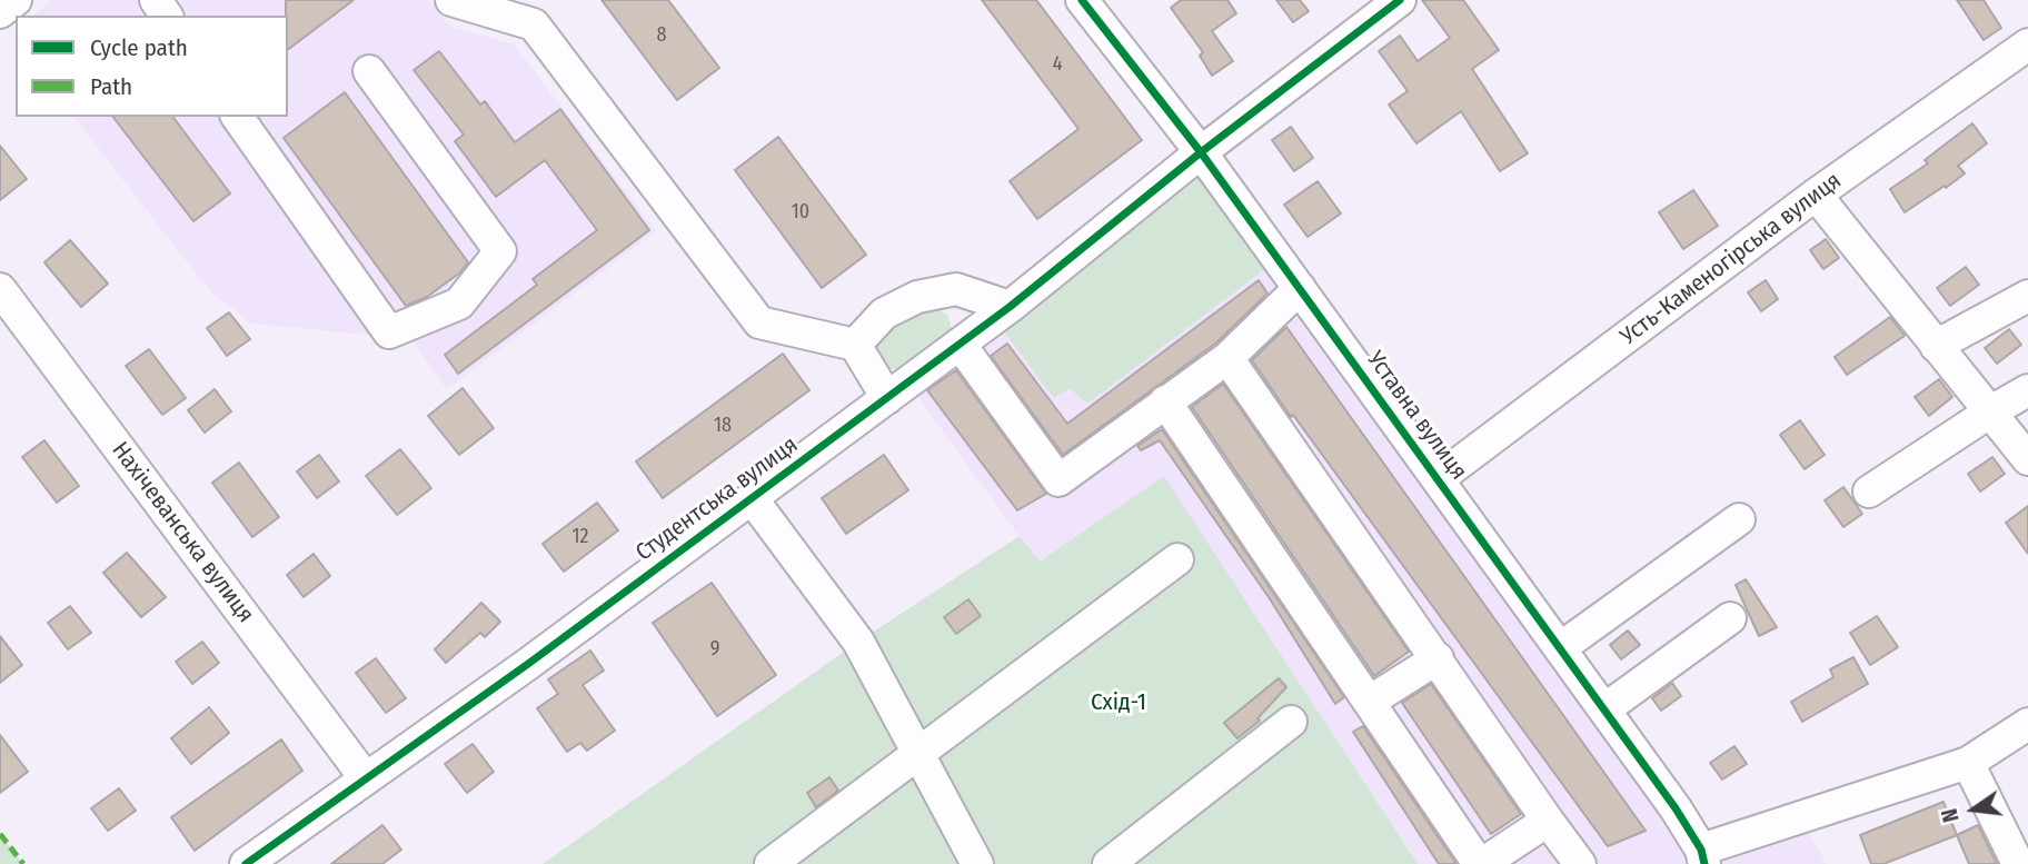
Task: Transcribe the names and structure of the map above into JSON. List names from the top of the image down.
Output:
{
  "streets": {
    "street": [
      "Усть-Каменогірська вулиця",
      "Уставна вулиця",
      "Студентська вулиця",
      "Нахічеванська вулиця"
    ]
  },
  "crossings": [
    ["Усть-Каменогірська вулиця", "Уставна вулиця"],
    ["Уставна вулиця", "Студентська вулиця"],
    ["Студентська вулиця", "Нахічеванська вулиця"]
  ],
  "parks": ["Схід-1"],
  "house_numbers": [
    "8",
    "4",
    "10",
    "18",
    "12",
    "9"
  ],
  "legend": ["Cycle path", "Path"],
  "north": "left"
}
